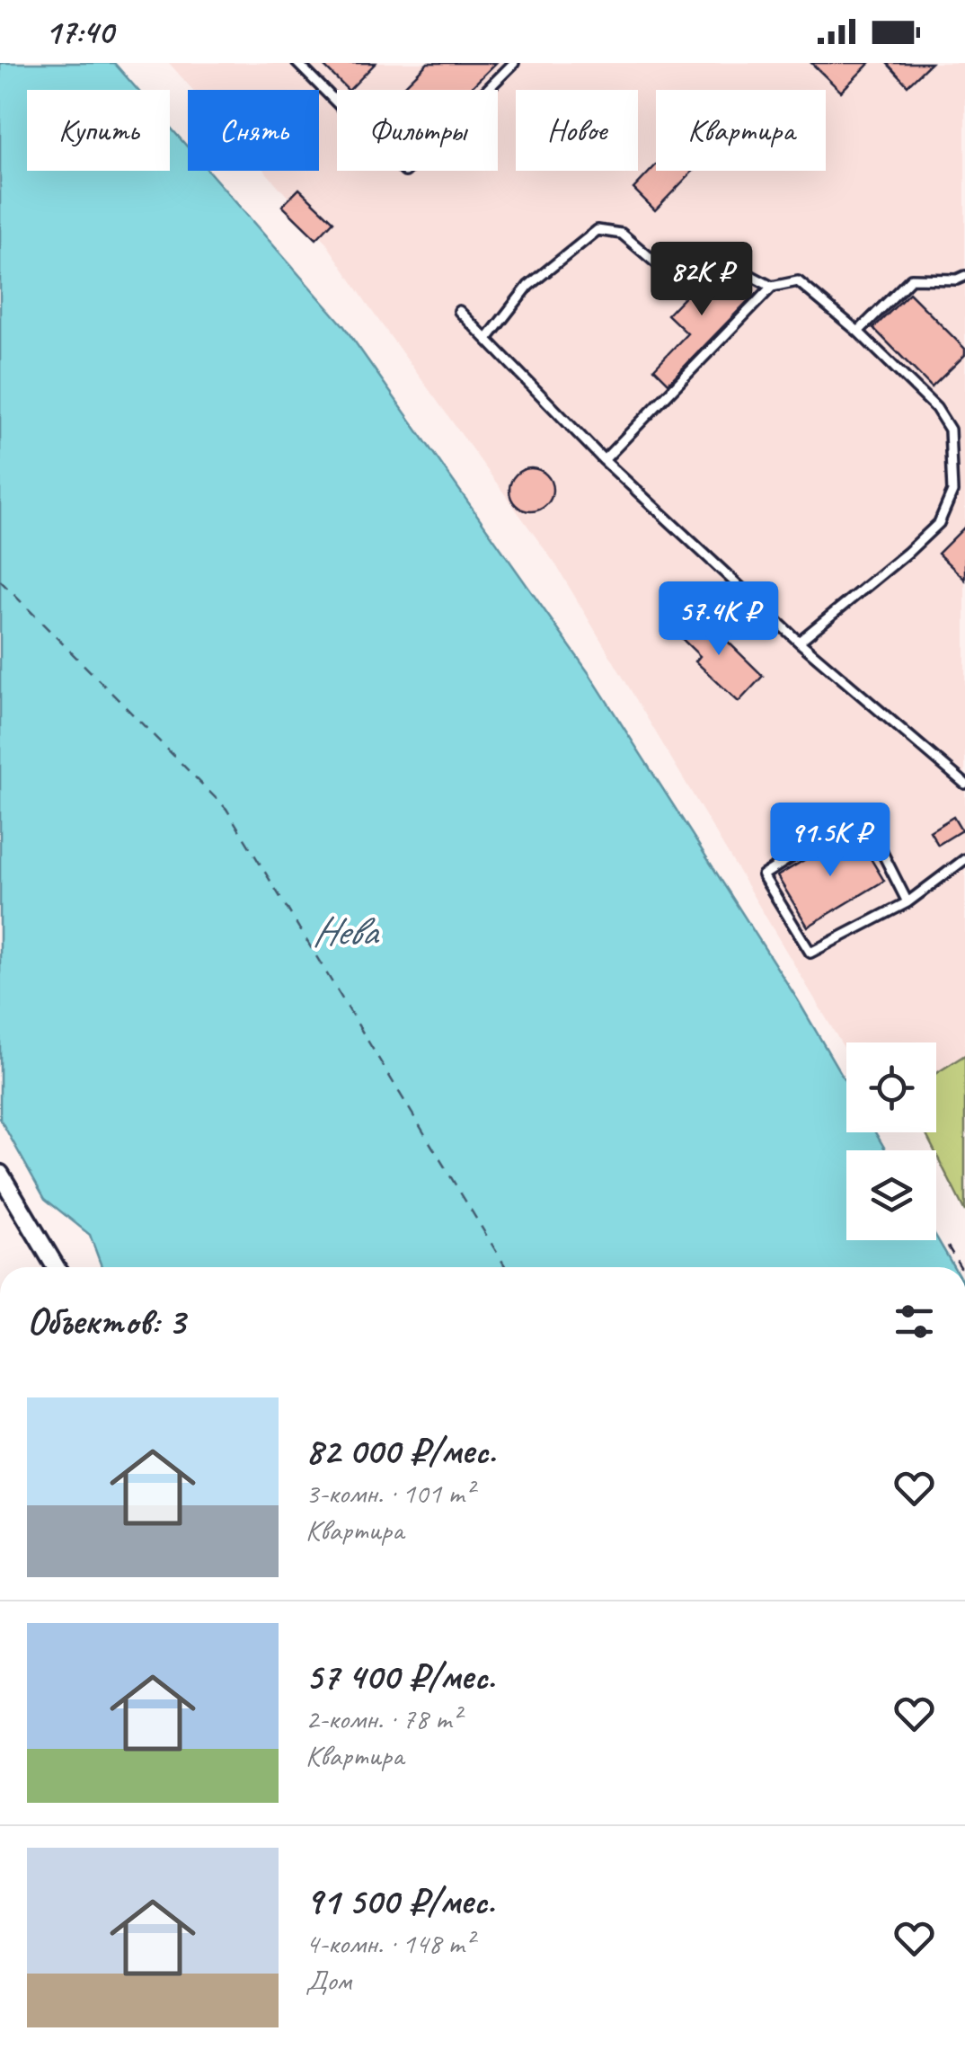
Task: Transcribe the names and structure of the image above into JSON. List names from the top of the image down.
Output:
{
  "water": ["Нева"],
  "page": {
    "status": "17:40",
    "chip": [
      "Купить",
      "Снять",
      "Фильтры",
      "Новое",
      "Квартира"
    ],
    "price": ["82K ₽", "57.4K ₽", "91.5K ₽"],
    "heading": "Объектов: 3",
    "list": [
      {
        "name": "82 000 ₽/мес.",
        "note": "3-комн. · 101 m² · Квартира"
      },
      {
        "name": "57 400 ₽/мес.",
        "note": "2-комн. · 78 m² · Квартира"
      },
      {
        "name": "91 500 ₽/мес.",
        "note": "4-комн. · 148 m² · Дом"
      }
    ]
  }
}
